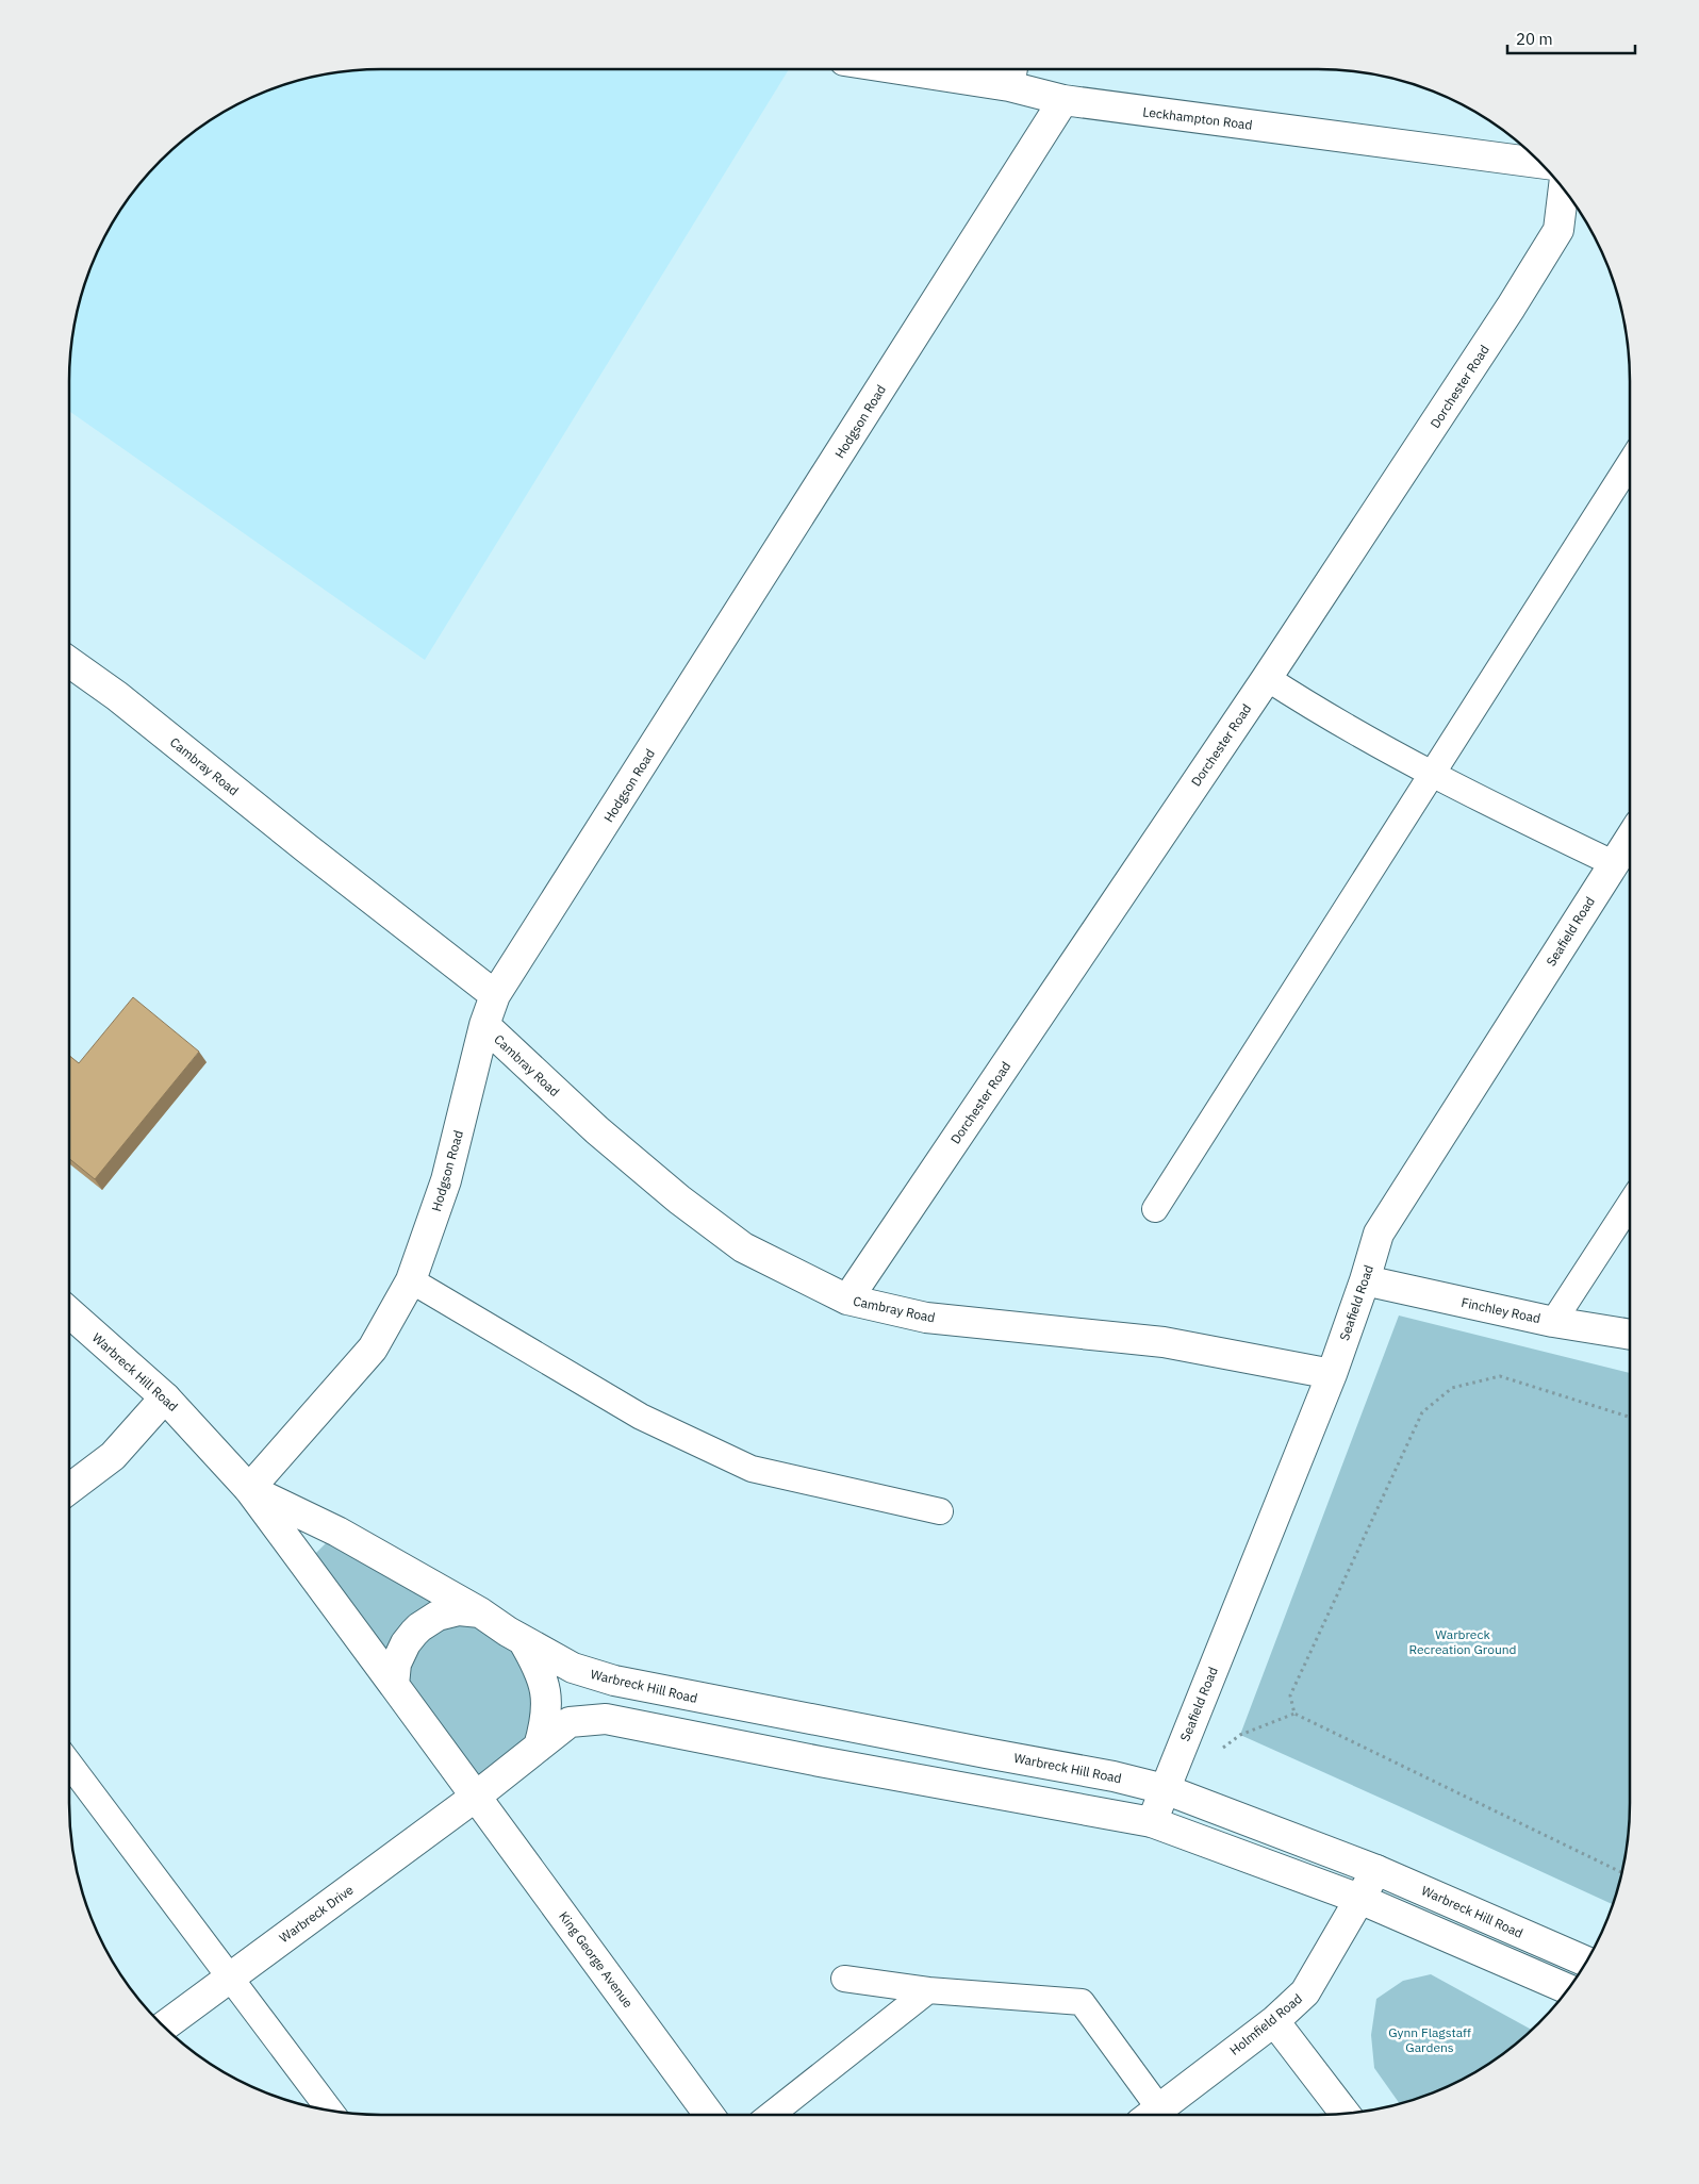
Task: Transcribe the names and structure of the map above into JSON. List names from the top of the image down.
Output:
{
  "streets": {
    "street": [
      "Leckhampton Road",
      "Dorchester Road",
      "Hodgson Road",
      "Cambray Road",
      "Seafield Road",
      "Finchley Road",
      "Warbreck Hill Road",
      "Warbreck Drive",
      "King George Avenue",
      "Holmfield Road"
    ]
  },
  "crossings": [
    ["Leckhampton Road", "Hodgson Road"],
    ["Dorchester Road", "Cambray Road"],
    ["Hodgson Road", "Cambray Road"],
    ["Hodgson Road", "Warbreck Hill Road"],
    ["Cambray Road", "Seafield Road"],
    ["Seafield Road", "Finchley Road"],
    ["Seafield Road", "Warbreck Hill Road"],
    ["Warbreck Hill Road", "Warbreck Drive"],
    ["Warbreck Hill Road", "King George Avenue"],
    ["Warbreck Hill Road", "Holmfield Road"],
    ["Warbreck Drive", "King George Avenue"]
  ],
  "parks": ["Warbreck Recreation Ground", "Gynn Flagstaff Gardens"],
  "scale_bar": "20 m"
}
